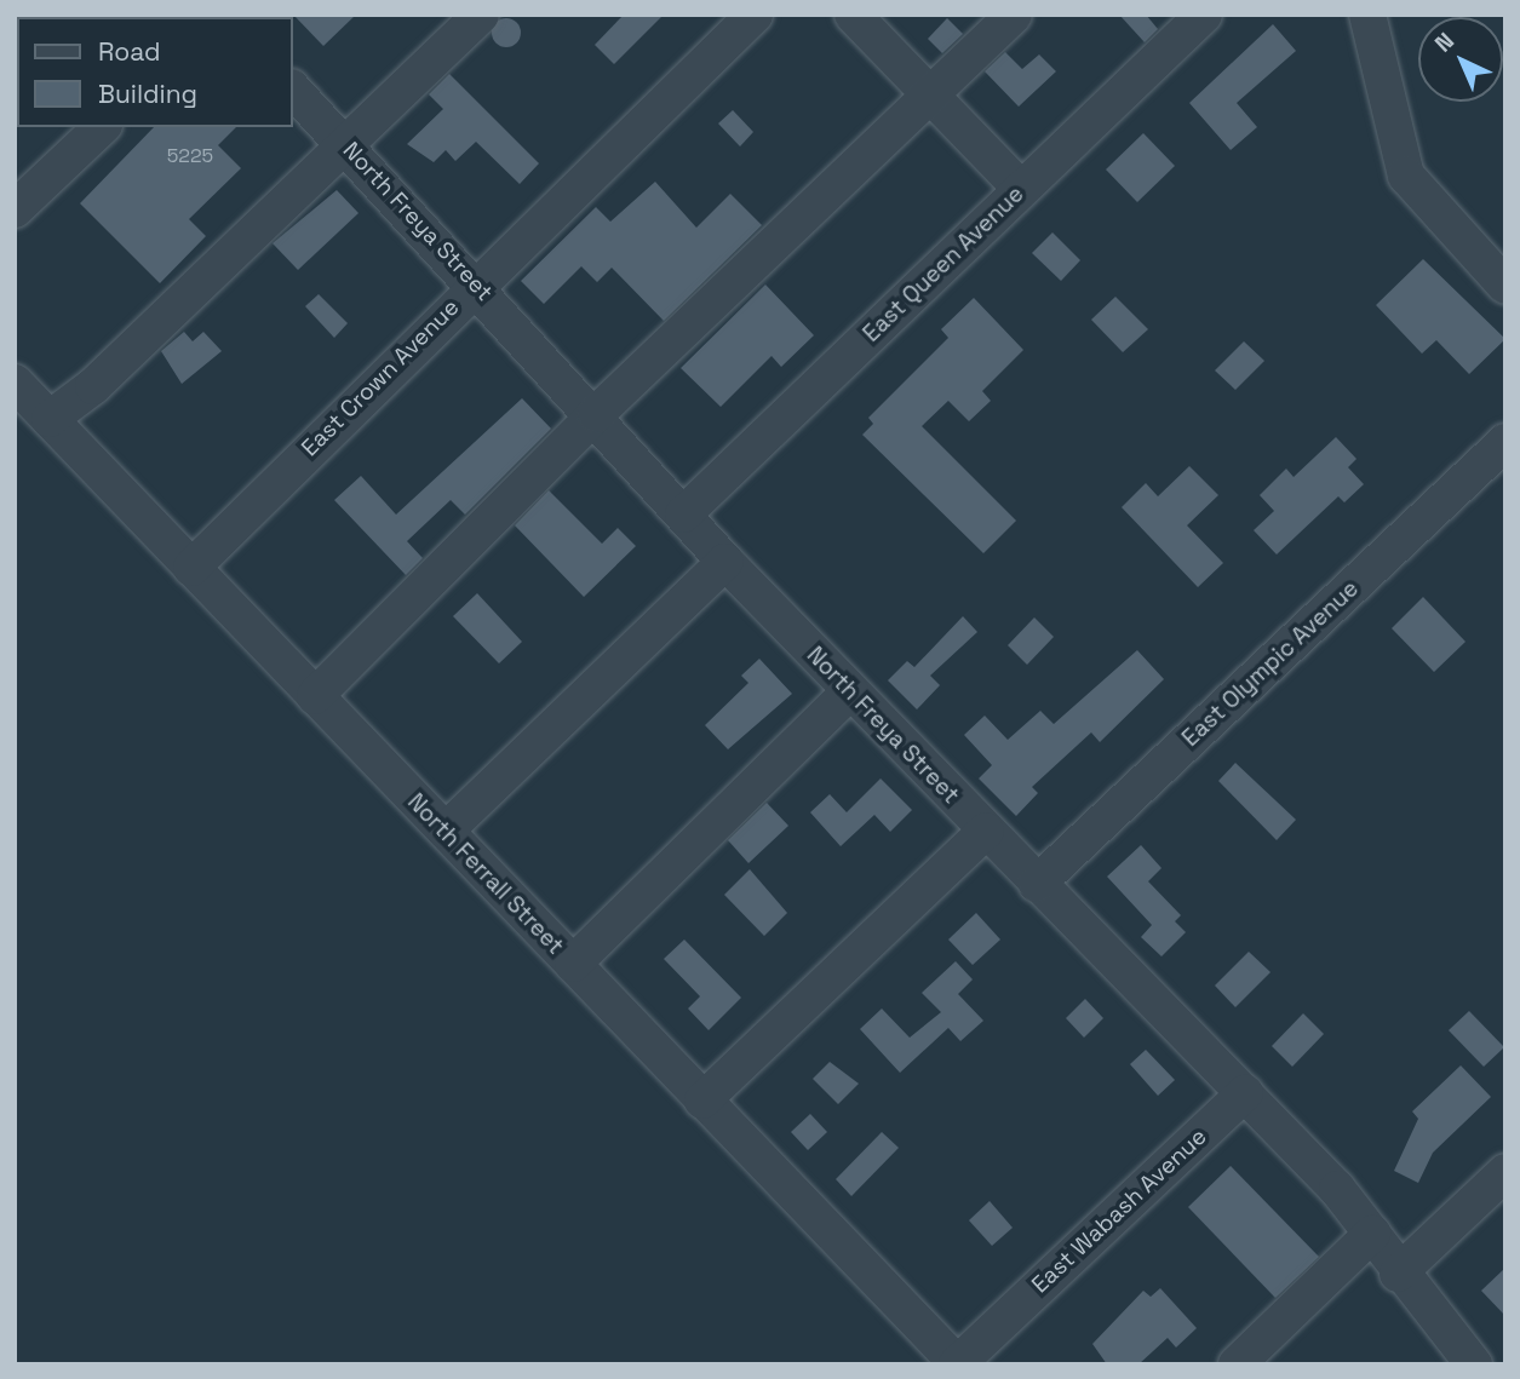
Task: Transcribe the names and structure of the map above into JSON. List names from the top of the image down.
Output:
{
  "streets": {
    "street": [
      "North Freya Street",
      "East Queen Avenue",
      "East Crown Avenue",
      "East Olympic Avenue",
      "North Ferrall Street",
      "East Wabash Avenue"
    ]
  },
  "crossings": [
    ["North Freya Street", "East Queen Avenue"],
    ["North Freya Street", "East Crown Avenue"],
    ["North Freya Street", "East Olympic Avenue"],
    ["North Freya Street", "East Wabash Avenue"],
    ["East Crown Avenue", "North Ferrall Street"],
    ["North Ferrall Street", "East Wabash Avenue"]
  ],
  "house_numbers": ["5225"],
  "legend": ["Road", "Building"],
  "north": "top left"
}
